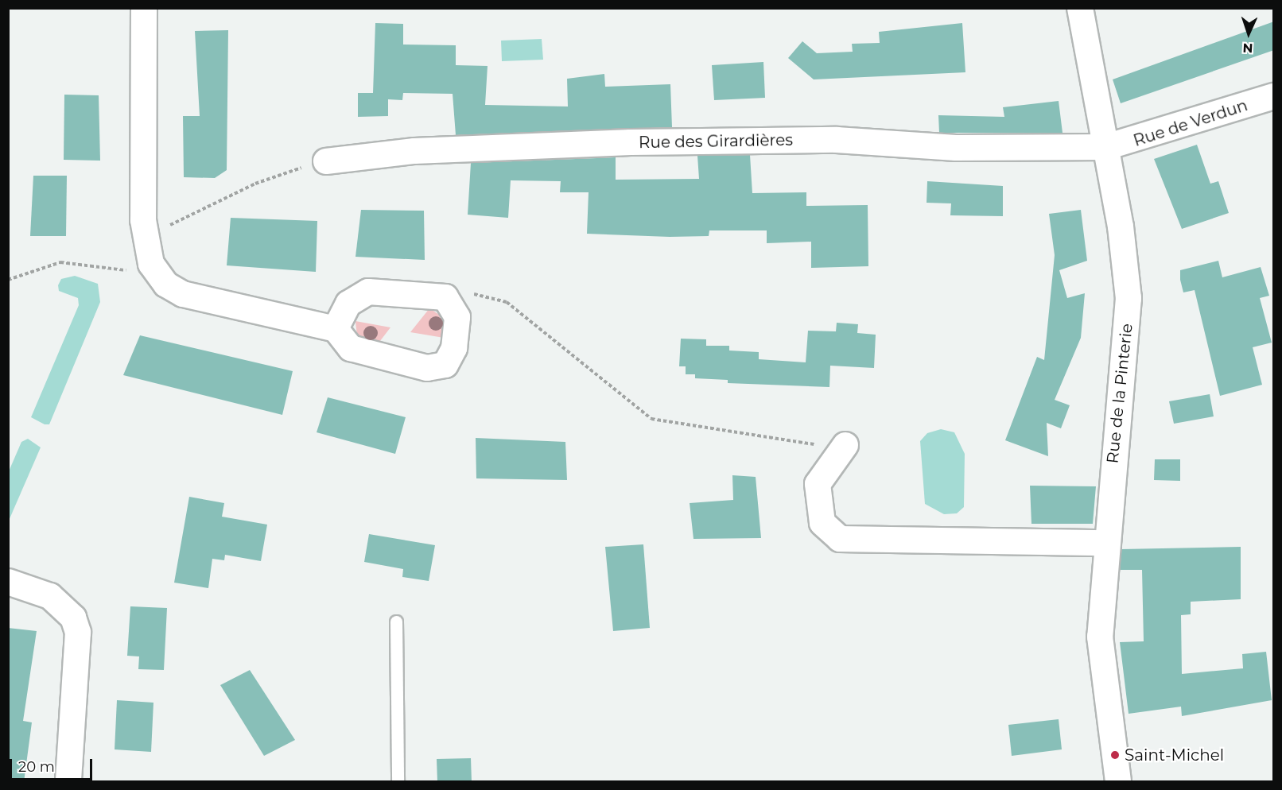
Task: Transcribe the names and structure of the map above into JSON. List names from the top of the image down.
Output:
{
  "streets": {
    "street": ["Rue de Verdun", "Rue des Girardières", "Rue de la Pinterie"]
  },
  "crossings": [
    ["Rue de Verdun", "Rue des Girardières"],
    ["Rue de Verdun", "Rue de la Pinterie"],
    ["Rue des Girardières", "Rue de la Pinterie"]
  ],
  "places": ["Saint-Michel"],
  "scale_bar": "20 m",
  "north": "bottom"
}
